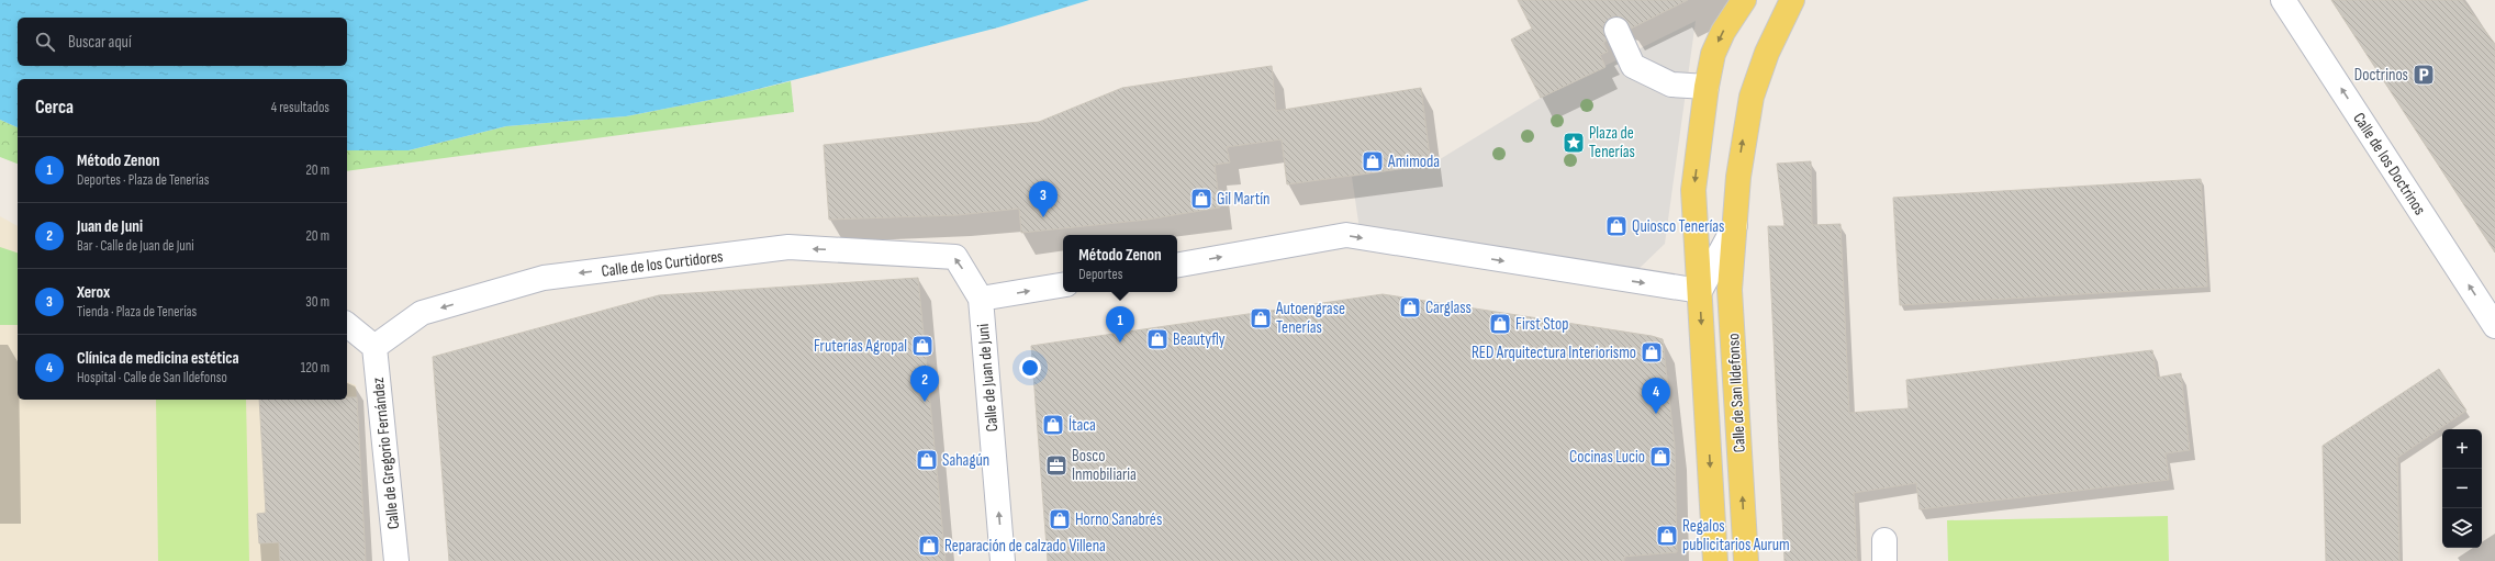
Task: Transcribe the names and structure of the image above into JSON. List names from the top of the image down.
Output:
{
  "streets": {
    "main road": ["Calle de San Ildefonso"],
    "street": [
      "Calle de los Doctrinos",
      "Calle de los Curtidores",
      "Calle de Juan de Juni",
      "Calle de Gregorio Fernández"
    ]
  },
  "crossings": [
    ["Calle de los Curtidores", "Calle de Juan de Juni"],
    ["Calle de los Curtidores", "Calle de Gregorio Fernández"]
  ],
  "one_way": ["Calle de los Doctrinos", "Calle de los Curtidores", "Calle de Juan de Juni"],
  "places": {
    "parking": ["Doctrinos"],
    "place": ["Plaza de Tenerías"],
    "shop": [
      "Amimoda",
      "Gil Martín",
      "Quiosco Tenerías",
      "Carglass",
      "Autoengrase Tenerías",
      "First Stop",
      "Beautyfly",
      "Fruterías Agropal",
      "RED Arquitectura Interiorismo",
      "Ítaca",
      "Cocinas Lucio",
      "Sahagún",
      "Horno Sanabrés",
      "Regalos publicitarios Aurum",
      "Reparación de calzado Villena"
    ],
    "office": ["Bosco Inmobiliaria"]
  },
  "page": {
    "search": "Buscar aquí",
    "heading": ["Cerca", "4 resultados"],
    "list": [
      {
        "mark": "1",
        "name": "Método Zenon",
        "note": "Deportes · Plaza de Tenerías",
        "value": "20 m"
      },
      {
        "mark": "2",
        "name": "Juan de Juni",
        "note": "Bar · Calle de Juan de Juni",
        "value": "20 m"
      },
      {
        "mark": "3",
        "name": "Xerox",
        "note": "Tienda · Plaza de Tenerías",
        "value": "30 m"
      },
      {
        "mark": "4",
        "name": "Clínica de medicina estética",
        "note": "Hospital · Calle de San Ildefonso",
        "value": "120 m"
      }
    ],
    "pins": [
      "3",
      "1",
      "2",
      "4"
    ],
    "popup": ["Método Zenon", "Deportes"],
    "map_buttons": ["+", "−"]
  }
}
